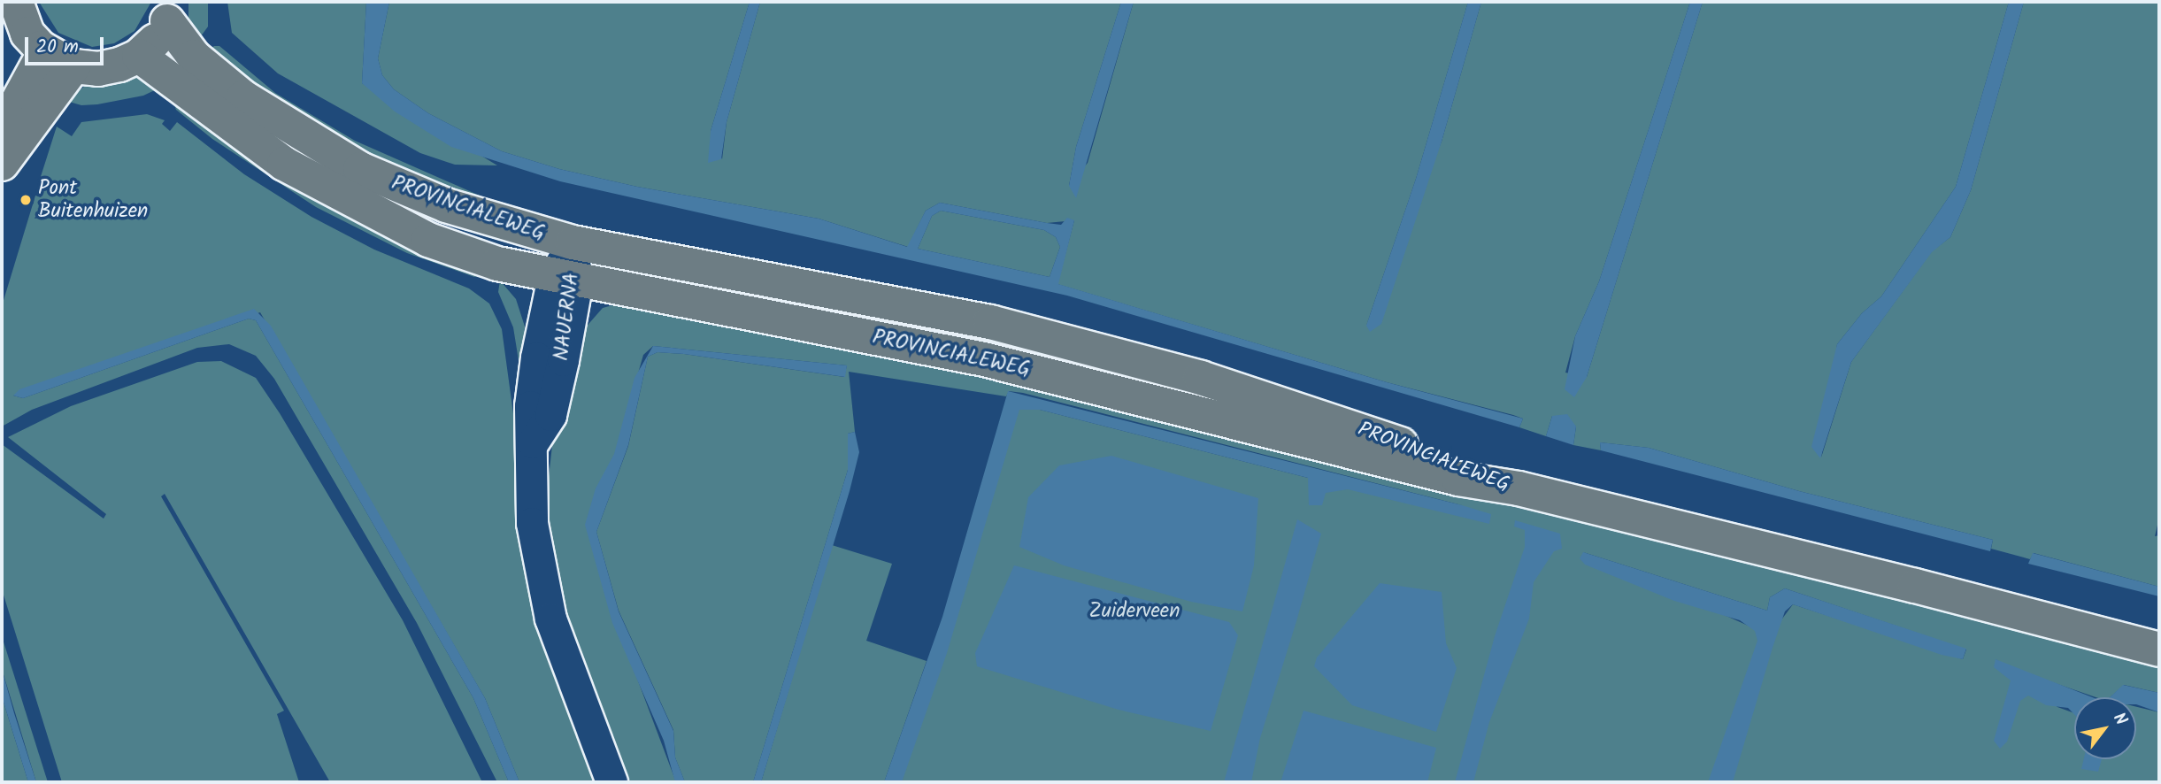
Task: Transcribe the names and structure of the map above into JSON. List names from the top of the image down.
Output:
{
  "streets": {
    "main road": ["PROVINCIALEWEG"],
    "street": ["NAUERNA"]
  },
  "crossings": [
    ["PROVINCIALEWEG", "NAUERNA"]
  ],
  "parks": ["Zuiderveen"],
  "places": ["Pont Buitenhuizen"],
  "scale_bar": "20 m",
  "north": "top right"
}
